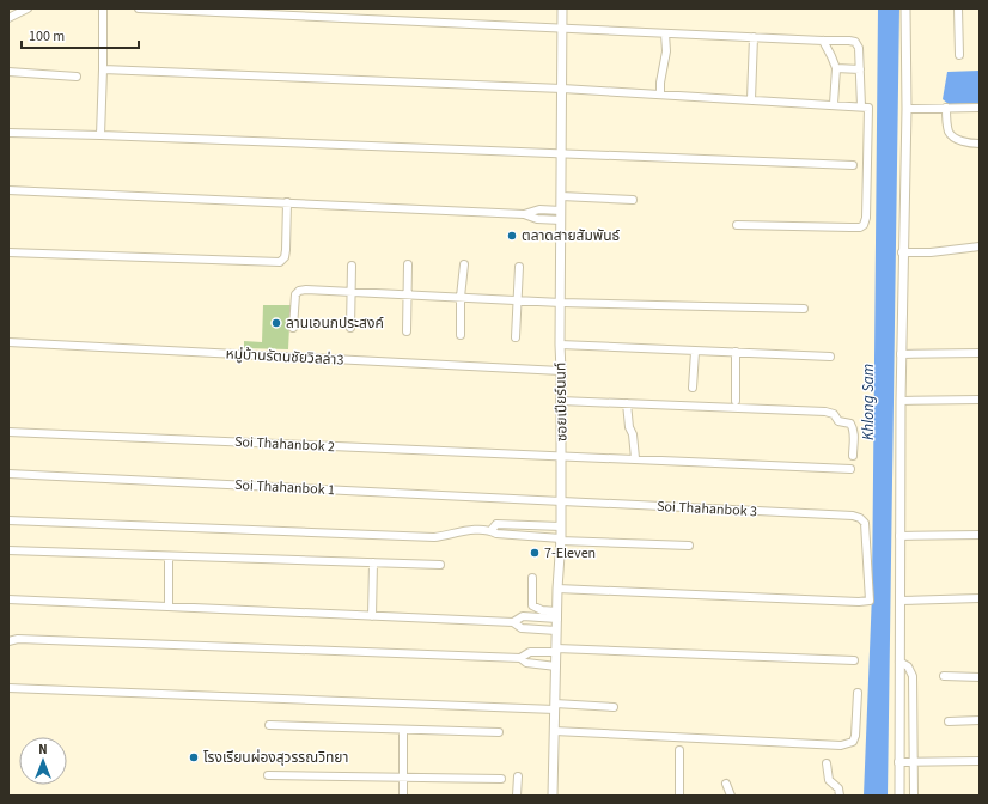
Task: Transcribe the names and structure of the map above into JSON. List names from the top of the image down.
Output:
{
  "streets": {
    "street": [
      "หมู่บ้านรัตนชัยวิลล่า3",
      "ซอยเปียร์นนท์",
      "Soi Thahanbok 2",
      "Soi Thahanbok 1",
      "Soi Thahanbok 3"
    ]
  },
  "crossings": [
    ["หมู่บ้านรัตนชัยวิลล่า3", "ซอยเปียร์นนท์"],
    ["ซอยเปียร์นนท์", "Soi Thahanbok 2"],
    ["ซอยเปียร์นนท์", "Soi Thahanbok 1"],
    ["ซอยเปียร์นนท์", "Soi Thahanbok 3"],
    ["Soi Thahanbok 1", "Soi Thahanbok 3"]
  ],
  "water": ["Khlong Sam"],
  "places": [
    "ตลาดสายสัมพันธ์",
    "ลานเอนกประสงค์",
    "7-Eleven",
    "โรงเรียนผ่องสุวรรณวิทยา"
  ],
  "scale_bar": "100 m",
  "north": "top"
}
